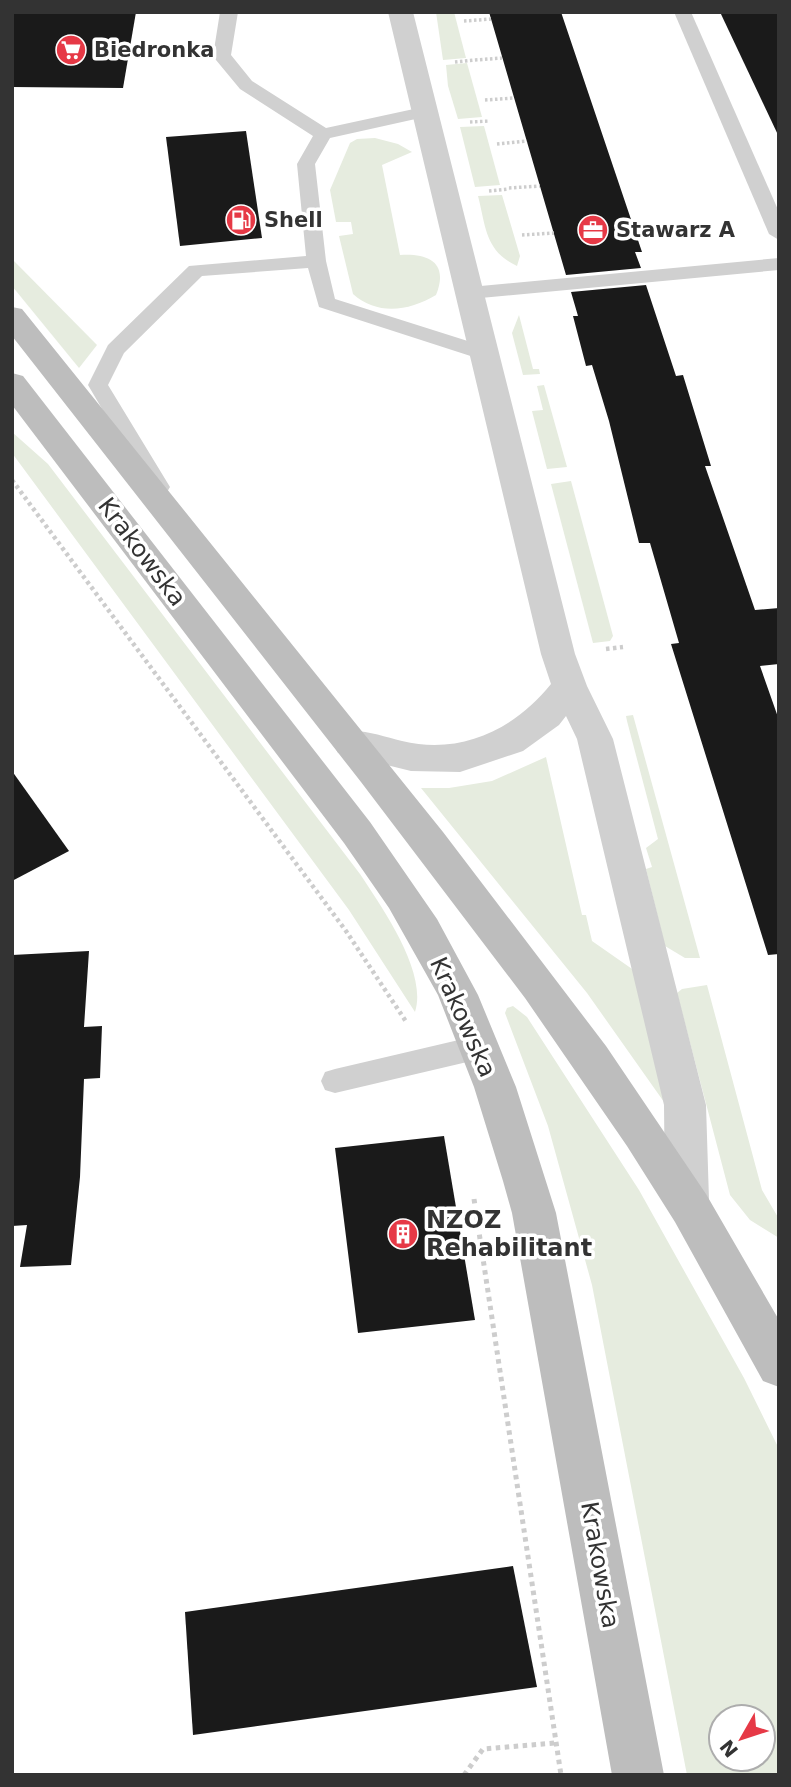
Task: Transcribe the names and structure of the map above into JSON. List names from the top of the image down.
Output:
{
  "streets": {
    "main road": ["Krakowska"]
  },
  "places": {
    "supermarket": ["Biedronka"],
    "fuel station": ["Shell"],
    "office": ["Stawarz A"],
    "building": ["NZOZ Rehabilitant"]
  },
  "north": "bottom left"
}
